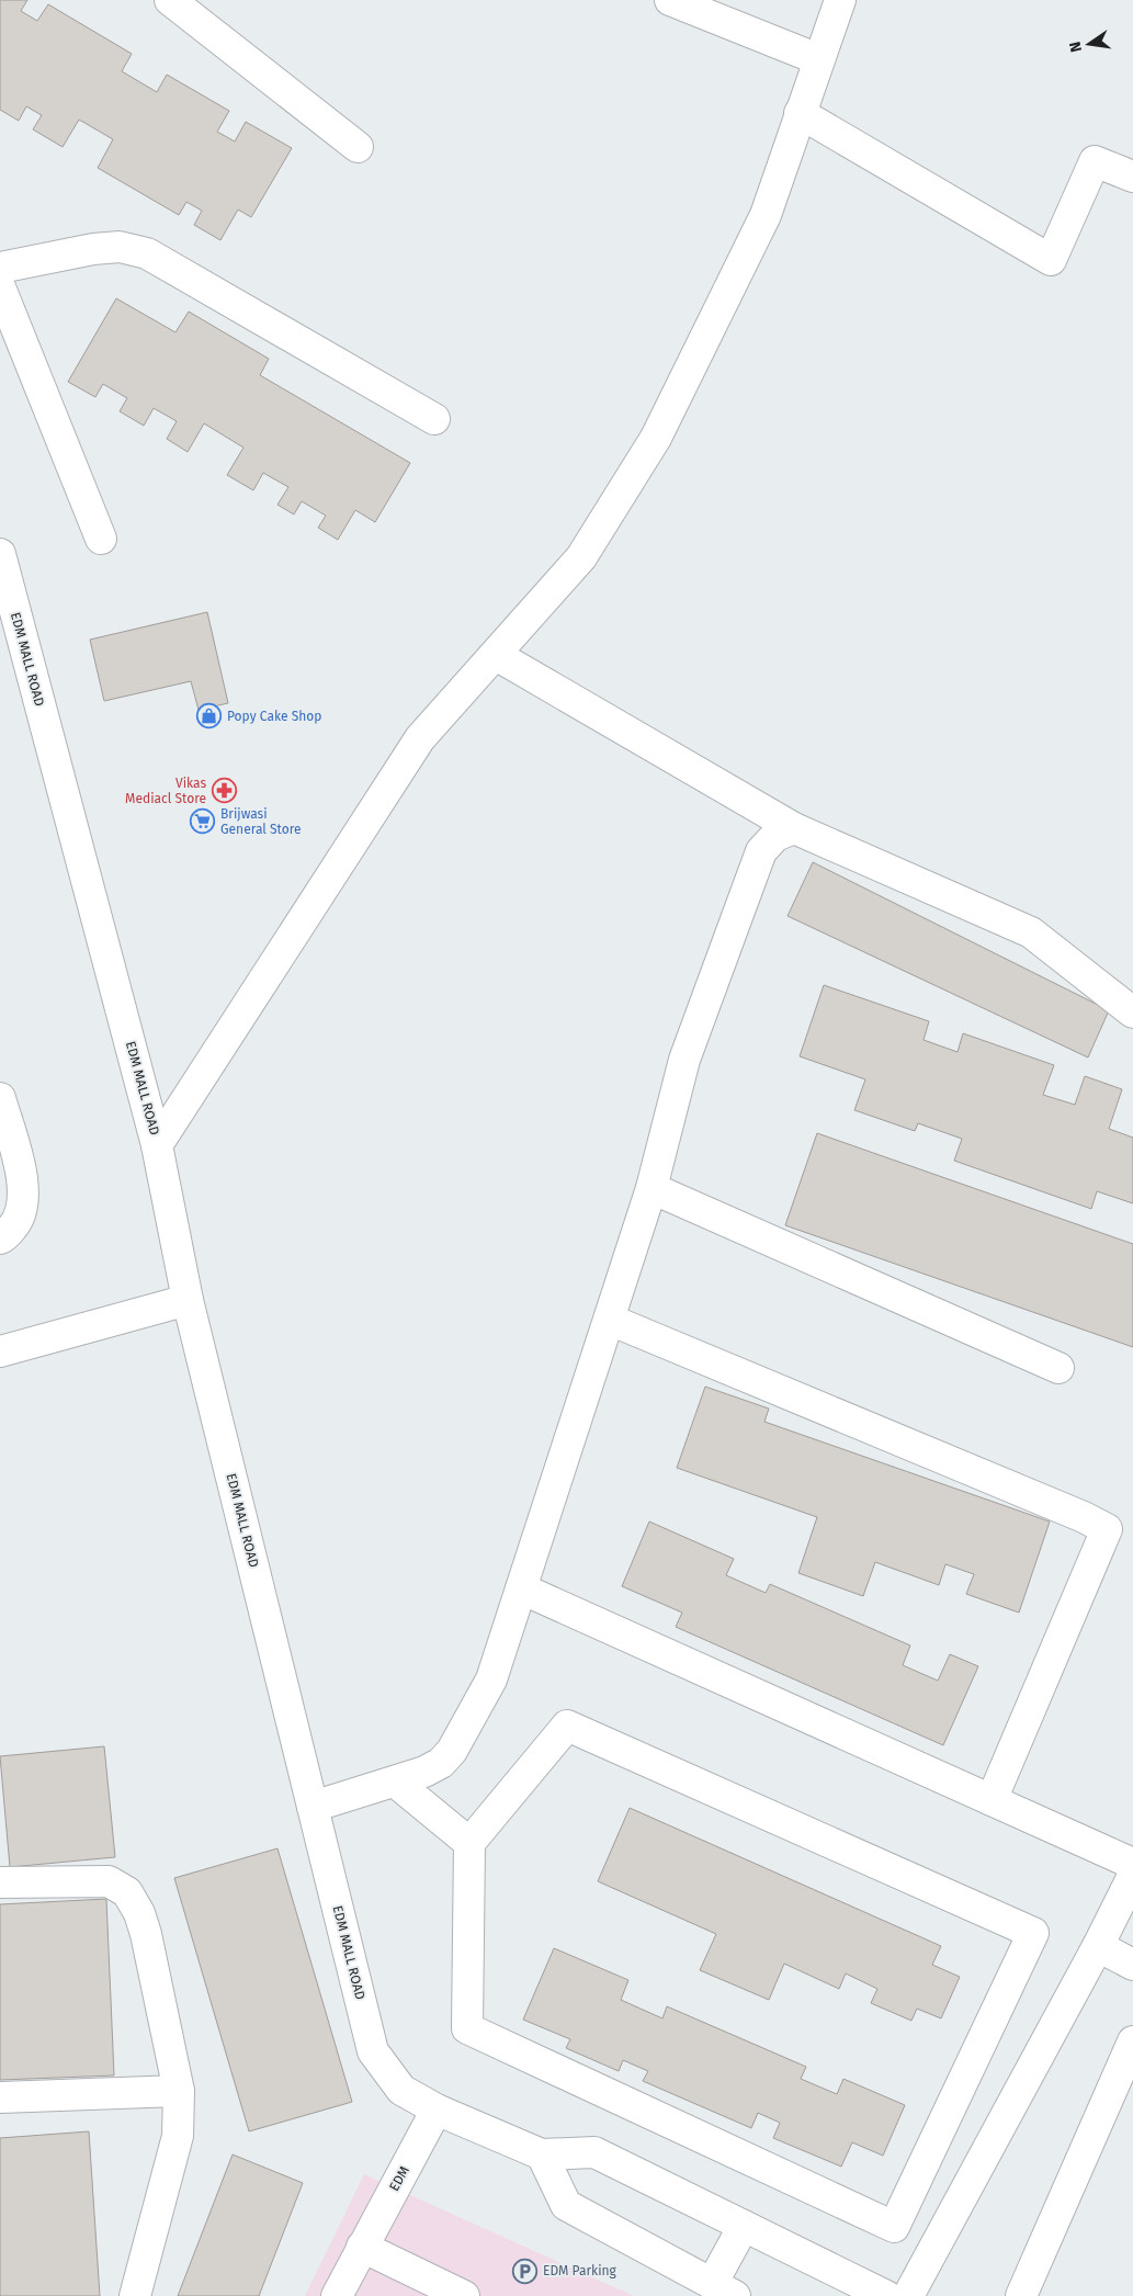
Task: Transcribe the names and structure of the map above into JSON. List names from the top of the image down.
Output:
{
  "streets": {
    "street": ["EDM MALL ROAD", "EDM"]
  },
  "crossings": [
    ["EDM MALL ROAD", "EDM"]
  ],
  "places": {
    "shop": ["Popy Cake Shop"],
    "pharmacy": ["Vikas Mediacl Store"],
    "supermarket": ["Brijwasi General Store"],
    "parking": ["EDM Parking"]
  },
  "north": "left"
}
